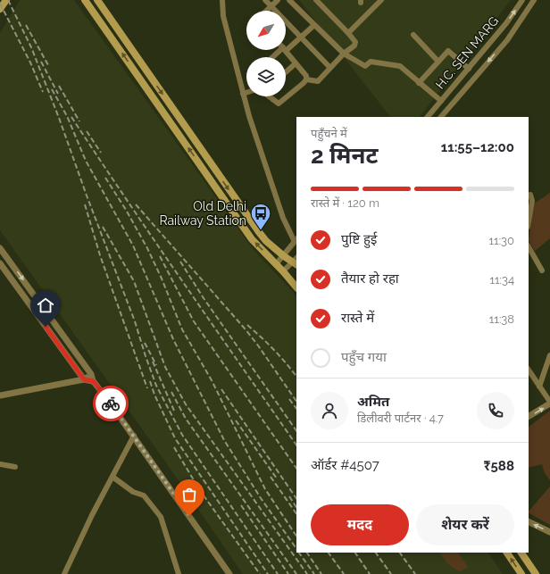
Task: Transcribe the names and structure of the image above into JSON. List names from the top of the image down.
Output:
{
  "streets": {
    "street": ["H.C. SEN MARG"]
  },
  "places": {
    "bus stop": ["Old Delhi Railway Station"]
  },
  "north": "bottom left",
  "page": {
    "heading": ["2 मिनट", "पहुँचने में", "11:55–12:00"],
    "panel": [
      "अमित",
      "डिलीवरी पार्टनर · 4.7",
      "ऑर्डर #4507",
      "₹588"
    ],
    "bar": "रास्ते में · 120 m",
    "list": [
      ["पुष्टि हुई", "11:30"],
      ["तैयार हो रहा", "11:34"],
      ["रास्ते में", "11:38"],
      "पहुँच गया"
    ],
    "buttons": ["मदद", "शेयर करें"]
  }
}
